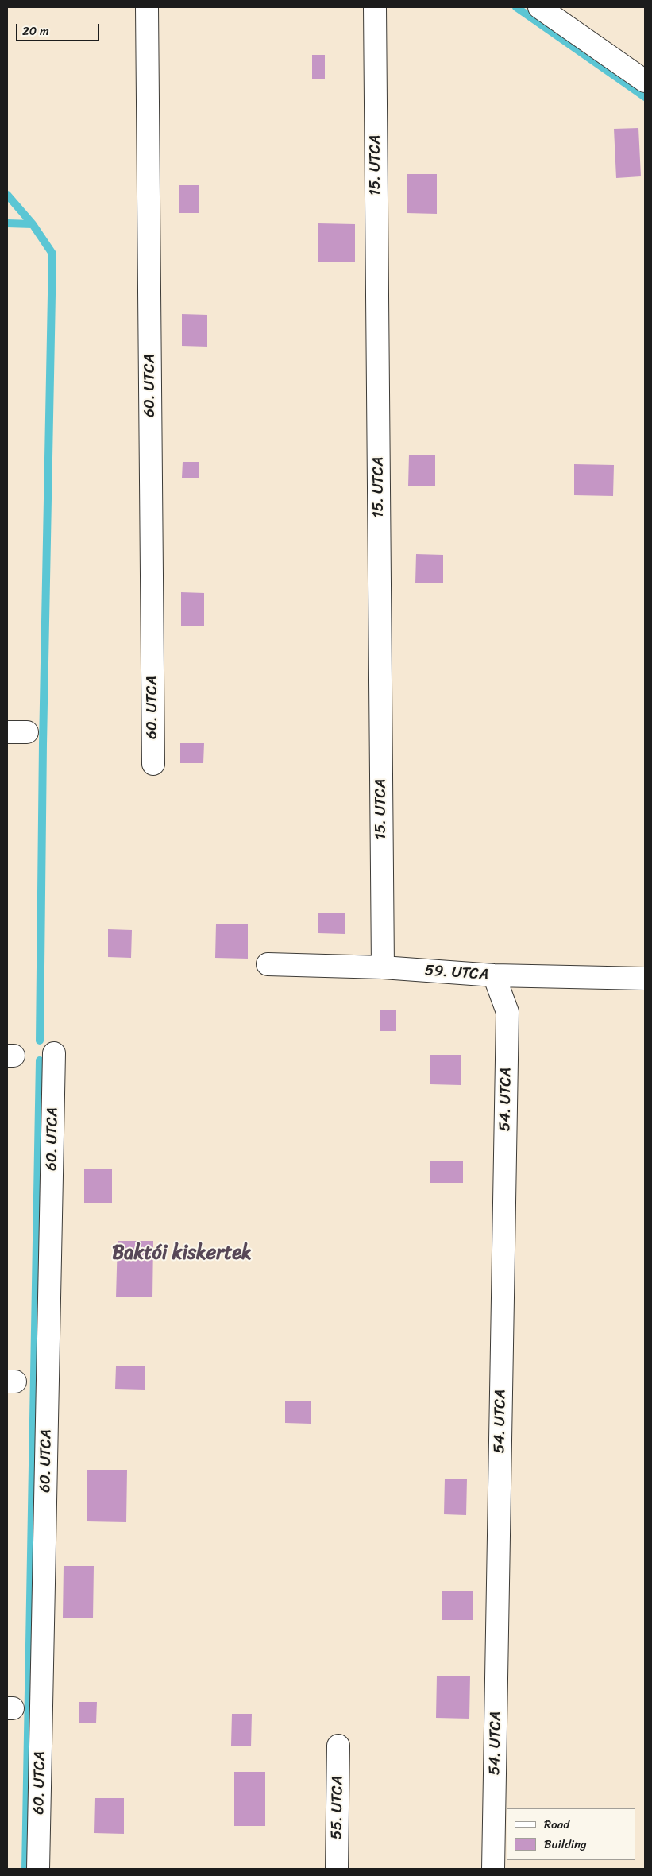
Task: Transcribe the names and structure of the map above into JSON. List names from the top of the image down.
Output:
{
  "streets": {
    "street": [
      "15. UTCA",
      "60. UTCA",
      "59. UTCA",
      "54. UTCA",
      "55. UTCA"
    ]
  },
  "crossings": [
    ["15. UTCA", "59. UTCA"],
    ["59. UTCA", "54. UTCA"]
  ],
  "districts": ["Baktói kiskertek"],
  "legend": ["Road", "Building"],
  "scale_bar": "20 m"
}
